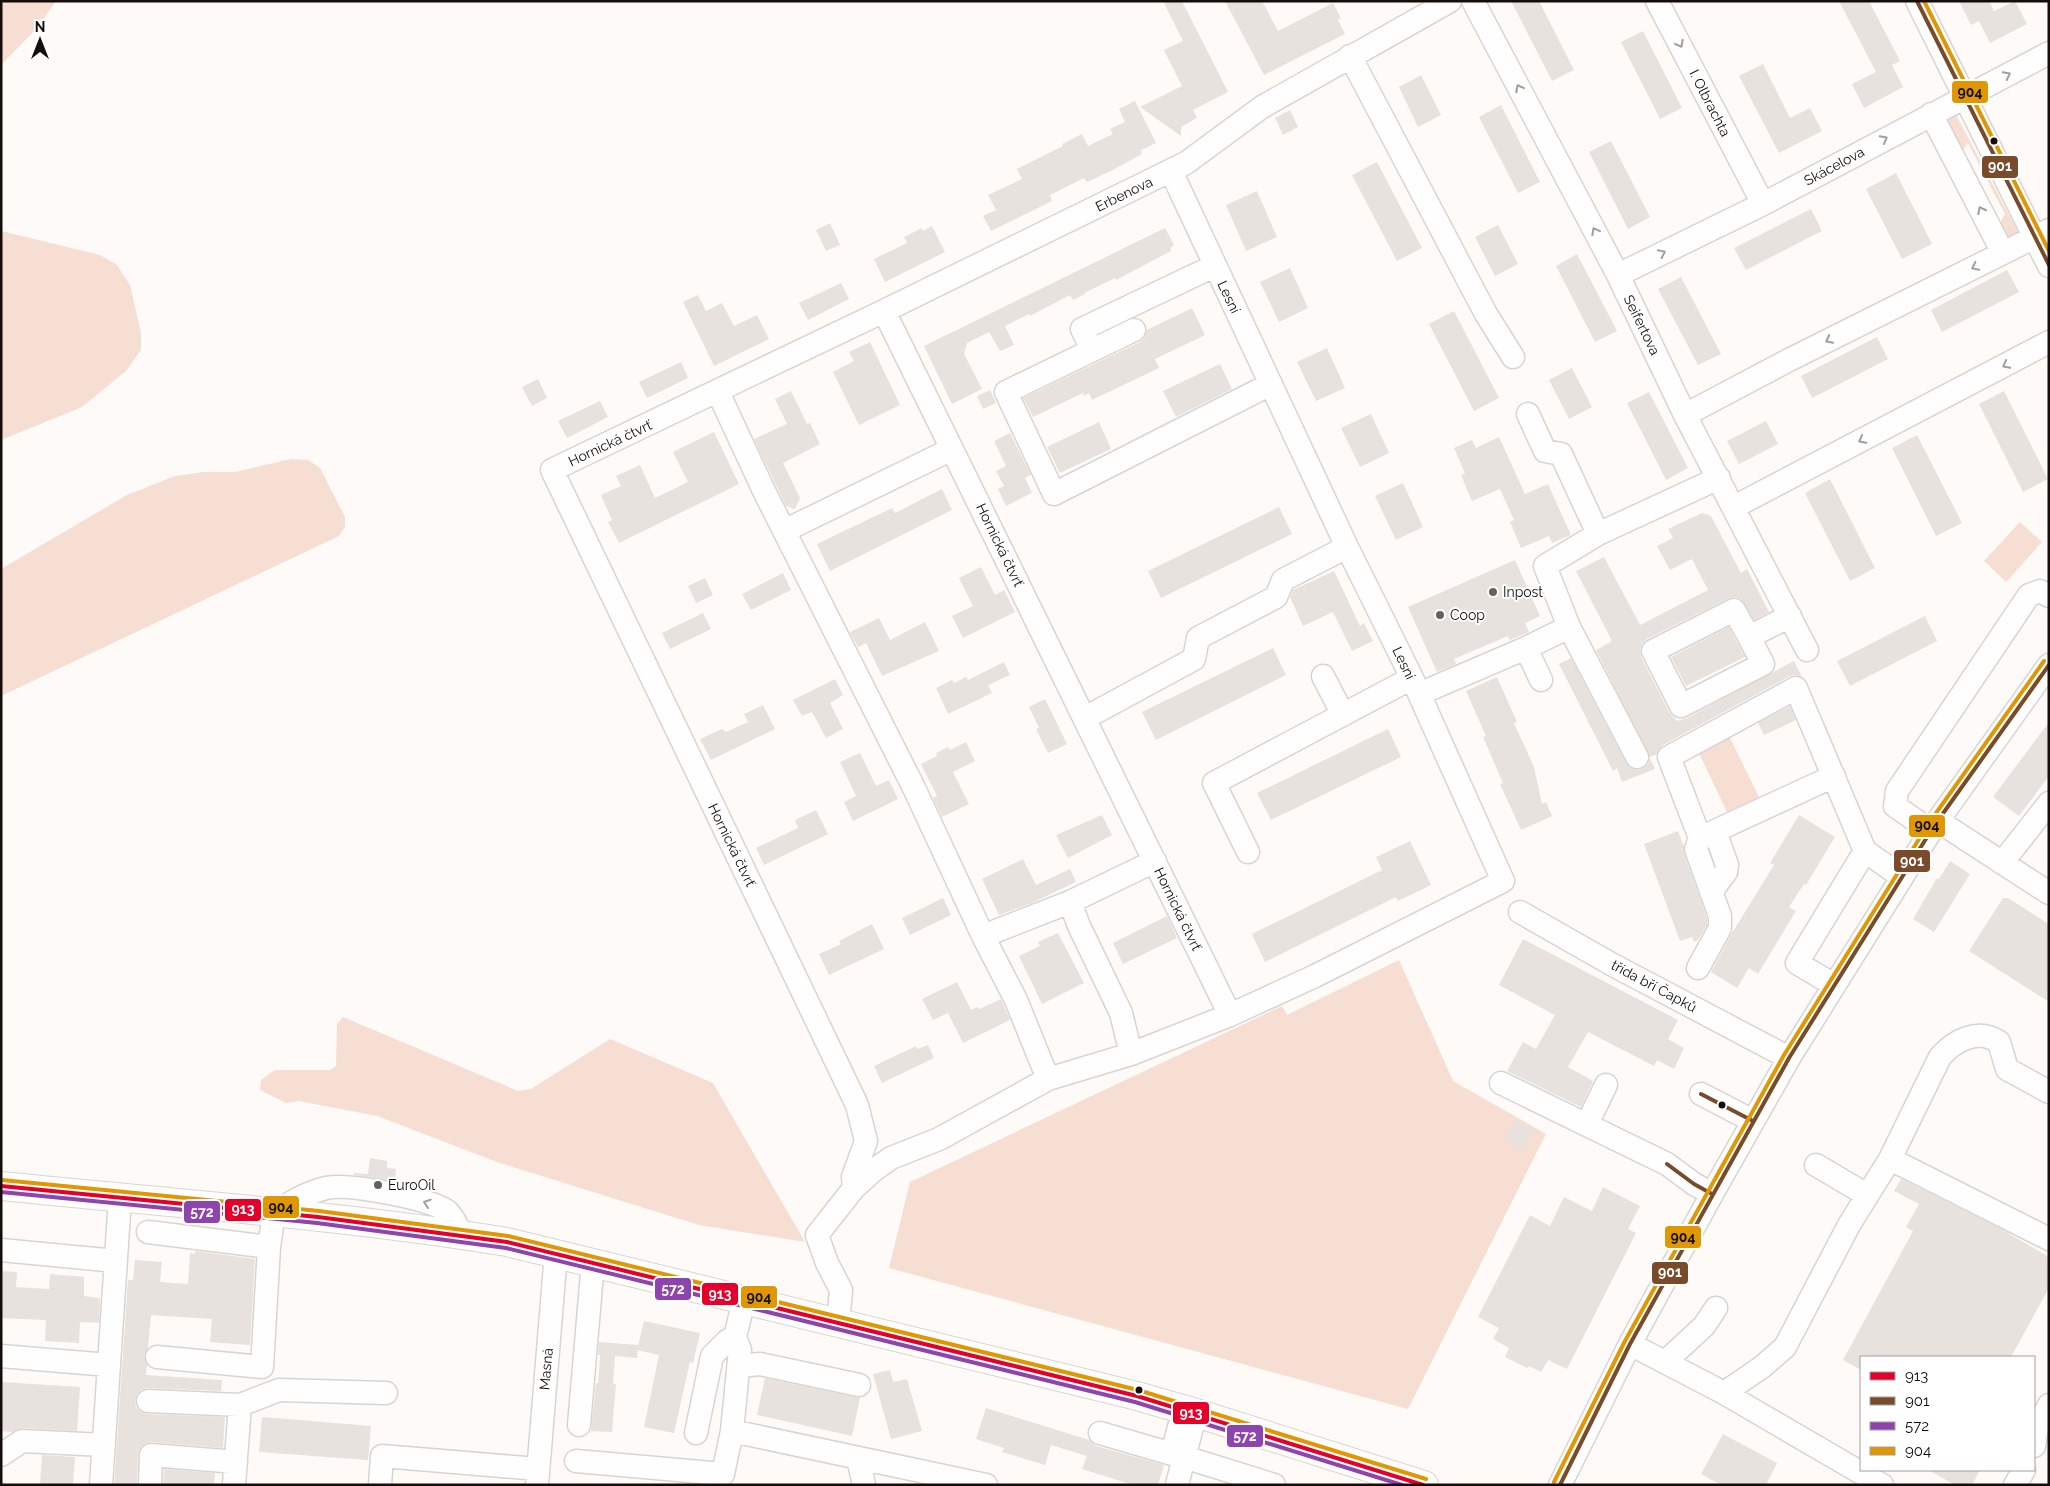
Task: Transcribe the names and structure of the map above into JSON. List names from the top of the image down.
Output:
{
  "streets": {
    "street": [
      "I. Olbrachta",
      "Skácelova",
      "Erbenova",
      "Lesní",
      "Seifertova",
      "Hornická čtvrť",
      "třída bří Čapků",
      "Masná"
    ]
  },
  "crossings": [
    ["I. Olbrachta", "Skácelova"],
    ["Skácelova", "Seifertova"],
    ["Erbenova", "Lesní"],
    ["Erbenova", "Hornická čtvrť"],
    ["Lesní", "Hornická čtvrť"]
  ],
  "one_way": ["I. Olbrachta"],
  "places": ["Inpost", "Coop", "EuroOil"],
  "lines": [
    "transit line 901",
    "transit line 904",
    "transit line 913",
    "transit line 572"
  ],
  "legend": [
    "913",
    "901",
    "572",
    "904"
  ],
  "north": "top"
}
